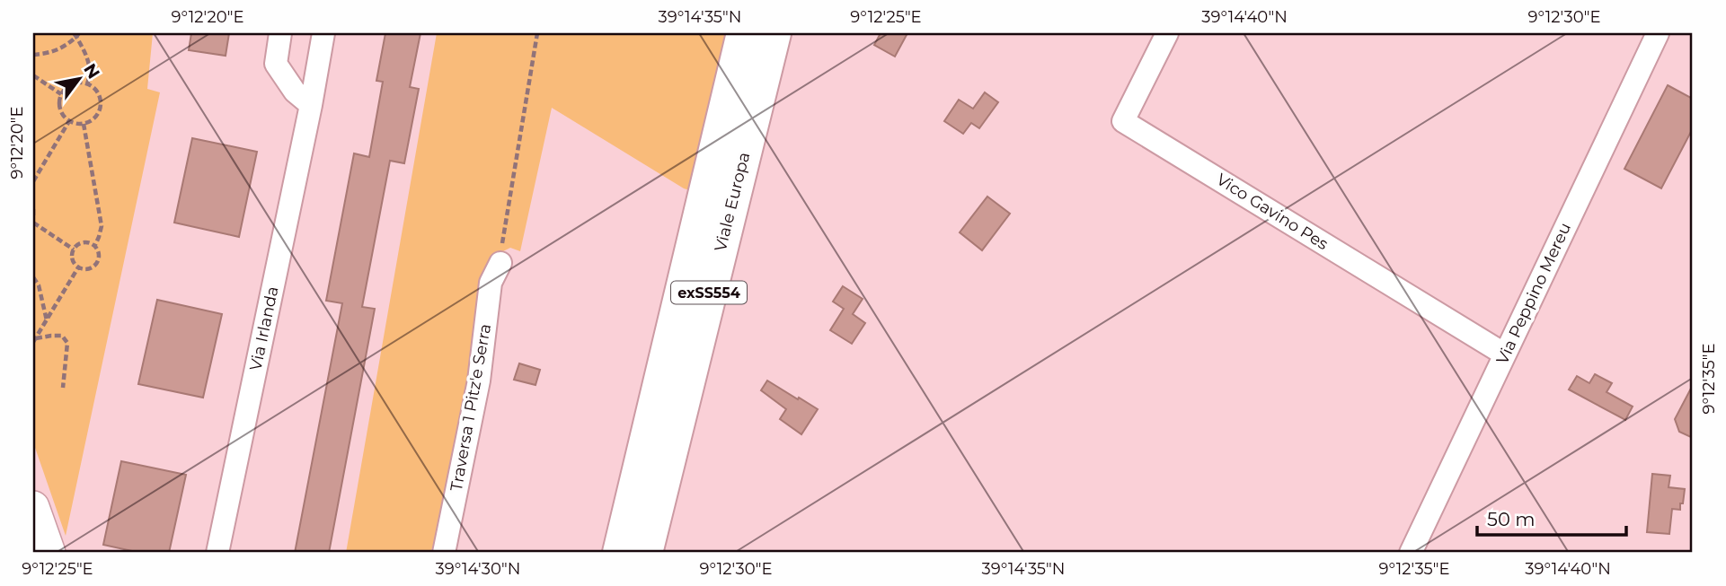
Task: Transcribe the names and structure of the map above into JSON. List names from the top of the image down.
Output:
{
  "streets": {
    "main road": ["Viale Europa", "exSS554"],
    "street": [
      "Vico Gavino Pes",
      "Via Peppino Mereu",
      "Via Irlanda",
      "Traversa 1 Pitz'e Serra"
    ]
  },
  "crossings": [
    ["Vico Gavino Pes", "Via Peppino Mereu"]
  ],
  "scale_bar": "50 m",
  "north": "top right",
  "coordinates": [
    "9°12'20\"E",
    "39°14'35\"N",
    "9°12'25\"E",
    "39°14'40\"N",
    "9°12'30\"E",
    "9°12'35\"E",
    "39°14'30\"N"
  ]
}
